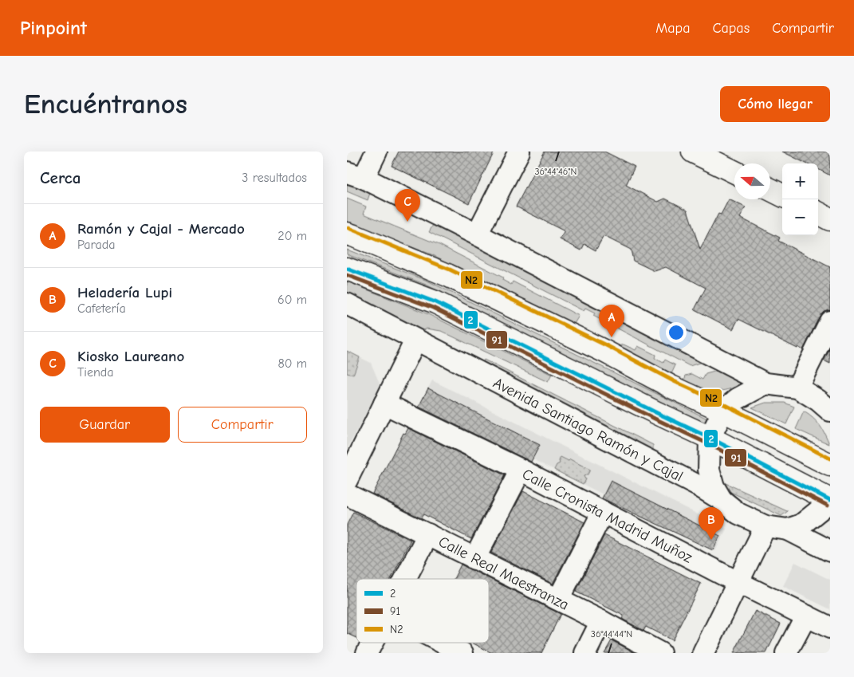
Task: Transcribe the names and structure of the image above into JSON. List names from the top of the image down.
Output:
{
  "streets": {
    "street": ["Avenida Santiago Ramón y Cajal", "Calle Cronista Madrid Muñoz", "Calle Real Maestranza"]
  },
  "lines": ["transit line N2", "transit line 2", "transit line 91"],
  "legend": ["2", "91", "N2"],
  "north": "left",
  "page": {
    "header": "Pinpoint",
    "nav": ["Mapa", "Capas", "Compartir"],
    "buttons": [
      "Cómo llegar",
      ["Guardar", "Compartir"]
    ],
    "title": "Encuéntranos",
    "heading": ["Cerca", "3 resultados"],
    "map_buttons": ["+", "−"],
    "pins": ["C", "A", "B"],
    "list": [
      {
        "mark": "A",
        "name": "Ramón y Cajal - Mercado",
        "note": "Parada",
        "value": "20 m"
      },
      {
        "mark": "B",
        "name": "Heladería Lupi",
        "note": "Cafetería",
        "value": "60 m"
      },
      {
        "mark": "C",
        "name": "Kiosko Laureano",
        "note": "Tienda",
        "value": "80 m"
      }
    ]
  },
  "coordinates": ["36°44'46\"N", "36°44'44\"N"]
}
